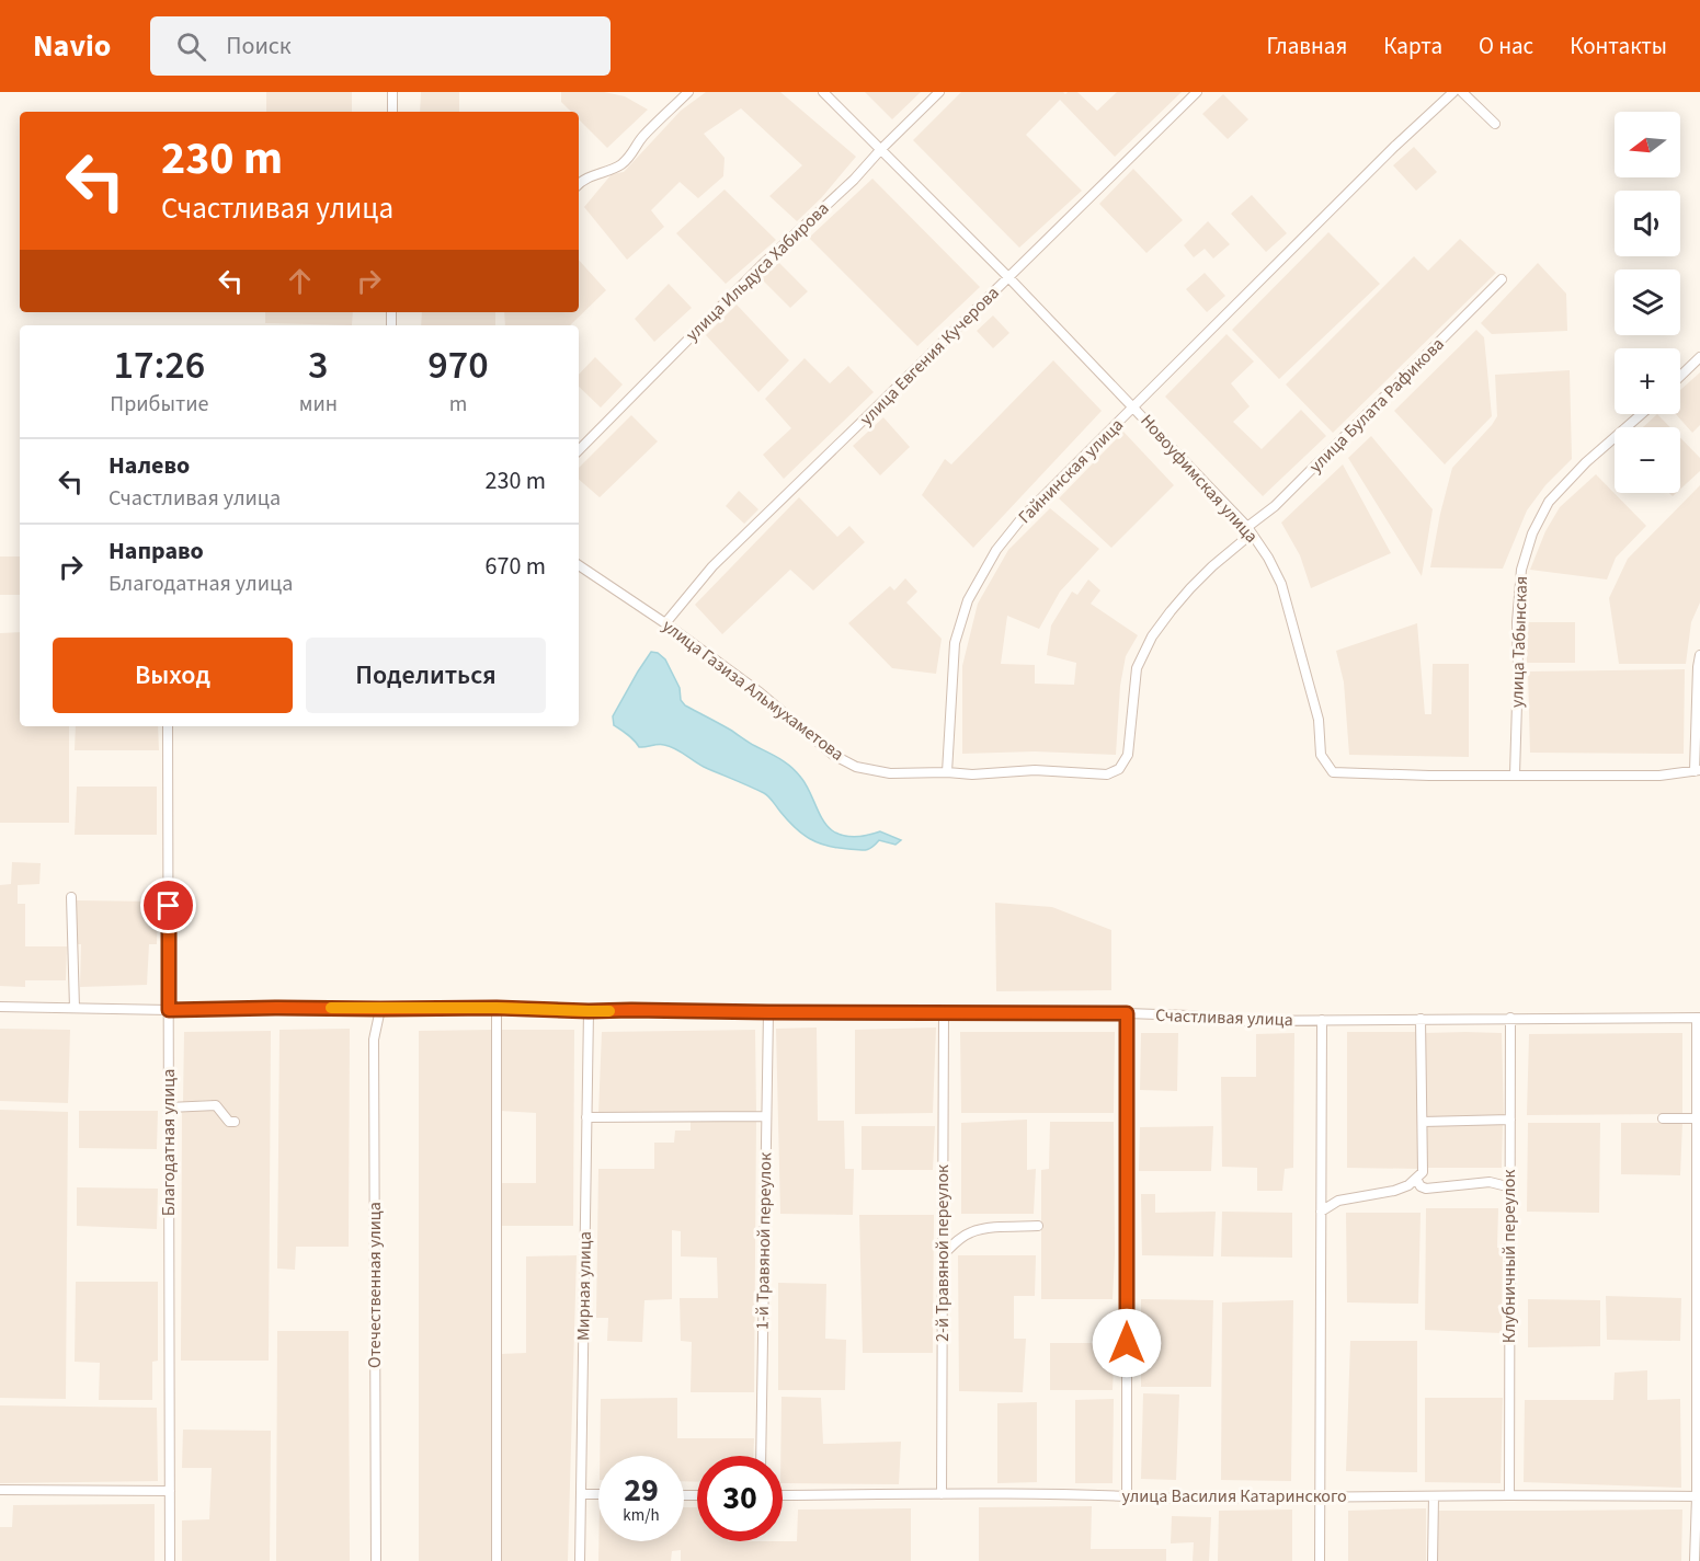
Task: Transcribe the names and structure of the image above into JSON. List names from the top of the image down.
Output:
{
  "streets": {
    "street": [
      "улица Ильдуса Хабирова",
      "улица Евгения Кучерова",
      "улица Булата Рафикова",
      "Гайнинская улица",
      "Новоуфимская улица",
      "улица Табынская",
      "улица Газиза Альмухаметова",
      "Счастливая улица",
      "Благодатная улица",
      "1-й Травяной переулок",
      "2-й Травяной переулок",
      "Клубничный переулок",
      "Отечественная улица",
      "Мирная улица",
      "улица Василия Катаринского"
    ]
  },
  "crossings": [
    ["улица Ильдуса Хабирова", "Новоуфимская улица"],
    ["улица Евгения Кучерова", "Новоуфимская улица"],
    ["улица Евгения Кучерова", "улица Газиза Альмухаметова"],
    ["улица Булата Рафикова", "Гайнинская улица"],
    ["улица Булата Рафикова", "Новоуфимская улица"],
    ["улица Булата Рафикова", "улица Газиза Альмухаметова"],
    ["Гайнинская улица", "Новоуфимская улица"],
    ["Гайнинская улица", "улица Газиза Альмухаметова"],
    ["Новоуфимская улица", "улица Табынская"],
    ["Счастливая улица", "Благодатная улица"],
    ["Счастливая улица", "1-й Травяной переулок"],
    ["Счастливая улица", "2-й Травяной переулок"],
    ["Счастливая улица", "Клубничный переулок"],
    ["Счастливая улица", "Отечественная улица"],
    ["Счастливая улица", "Мирная улица"],
    ["2-й Травяной переулок", "улица Василия Катаринского"],
    ["Клубничный переулок", "улица Василия Катаринского"]
  ],
  "north": "left",
  "page": {
    "header": "Navio",
    "search": "Поиск",
    "nav": [
      "Главная",
      "Карта",
      "О нас",
      "Контакты"
    ],
    "map_buttons": ["+", "−"],
    "turn": ["230 m", "Счастливая улица"],
    "eta": [
      "17:26",
      "Прибытие",
      "3",
      "мин",
      "970",
      "m"
    ],
    "list": [
      {
        "name": "Налево",
        "note": "Счастливая улица",
        "value": "230 m"
      },
      {
        "name": "Направо",
        "note": "Благодатная улица",
        "value": "670 m"
      }
    ],
    "buttons": ["Выход", "Поделиться"],
    "speed": "29 km/h",
    "limit": "30"
  }
}
